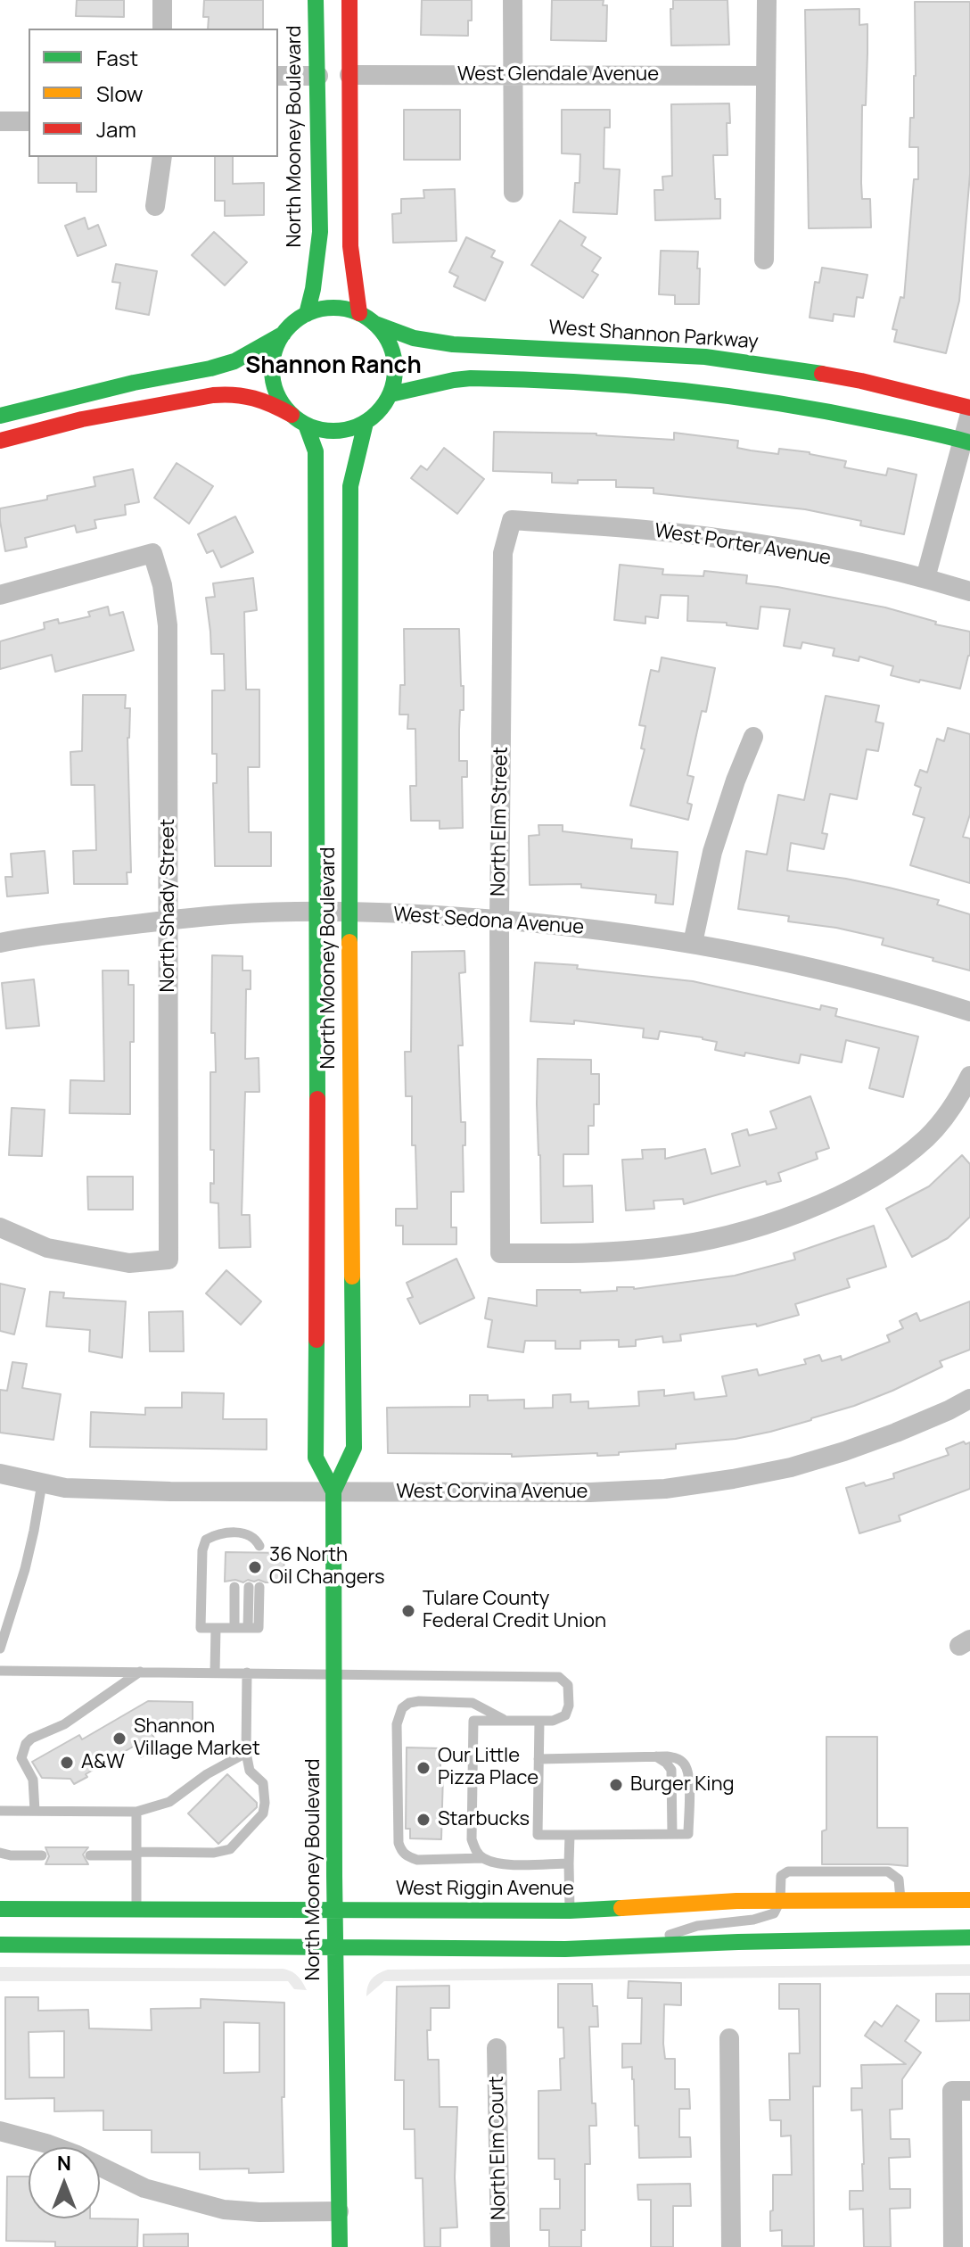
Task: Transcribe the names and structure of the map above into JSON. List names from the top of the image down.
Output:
{
  "streets": {
    "street": [
      "West Glendale Avenue",
      "North Mooney Boulevard",
      "West Shannon Parkway",
      "West Porter Avenue",
      "North Elm Street",
      "North Shady Street",
      "West Sedona Avenue",
      "West Corvina Avenue",
      "West Riggin Avenue",
      "North Elm Court"
    ]
  },
  "crossings": [
    ["North Mooney Boulevard", "West Shannon Parkway"],
    ["North Mooney Boulevard", "West Sedona Avenue"],
    ["North Mooney Boulevard", "West Corvina Avenue"],
    ["North Mooney Boulevard", "West Riggin Avenue"],
    ["West Porter Avenue", "North Elm Street"],
    ["North Elm Street", "West Sedona Avenue"],
    ["North Shady Street", "West Sedona Avenue"]
  ],
  "districts": ["Shannon Ranch"],
  "places": [
    "36 North Oil Changers",
    "Tulare County Federal Credit Union",
    "Shannon Village Market",
    "A&W",
    "Our Little Pizza Place",
    "Burger King",
    "Starbucks"
  ],
  "legend": ["Fast", "Slow", "Jam"],
  "north": "top"
}
